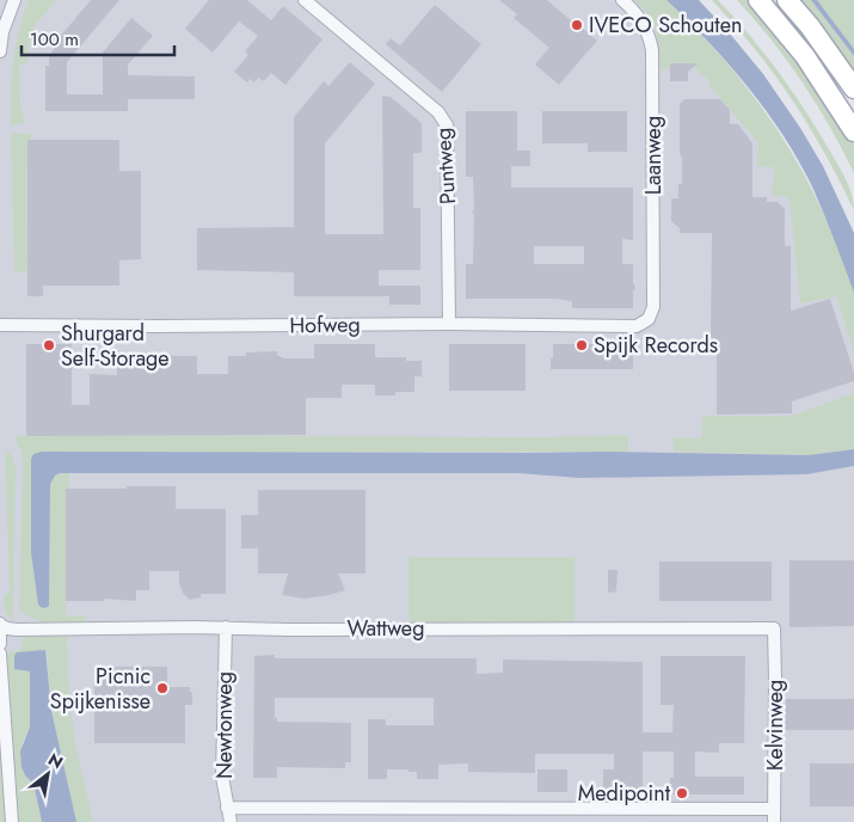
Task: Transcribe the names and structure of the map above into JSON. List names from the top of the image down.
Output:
{
  "streets": {
    "street": [
      "Laanweg",
      "Puntweg",
      "Hofweg",
      "Wattweg",
      "Newtonweg",
      "Kelvinweg"
    ]
  },
  "crossings": [
    ["Laanweg", "Hofweg"],
    ["Puntweg", "Hofweg"],
    ["Wattweg", "Newtonweg"],
    ["Wattweg", "Kelvinweg"]
  ],
  "places": [
    "IVECO Schouten",
    "Shurgard Self-Storage",
    "Spijk Records",
    "Picnic Spijkenisse",
    "Medipoint"
  ],
  "scale_bar": "100 m",
  "north": "top right"
}
